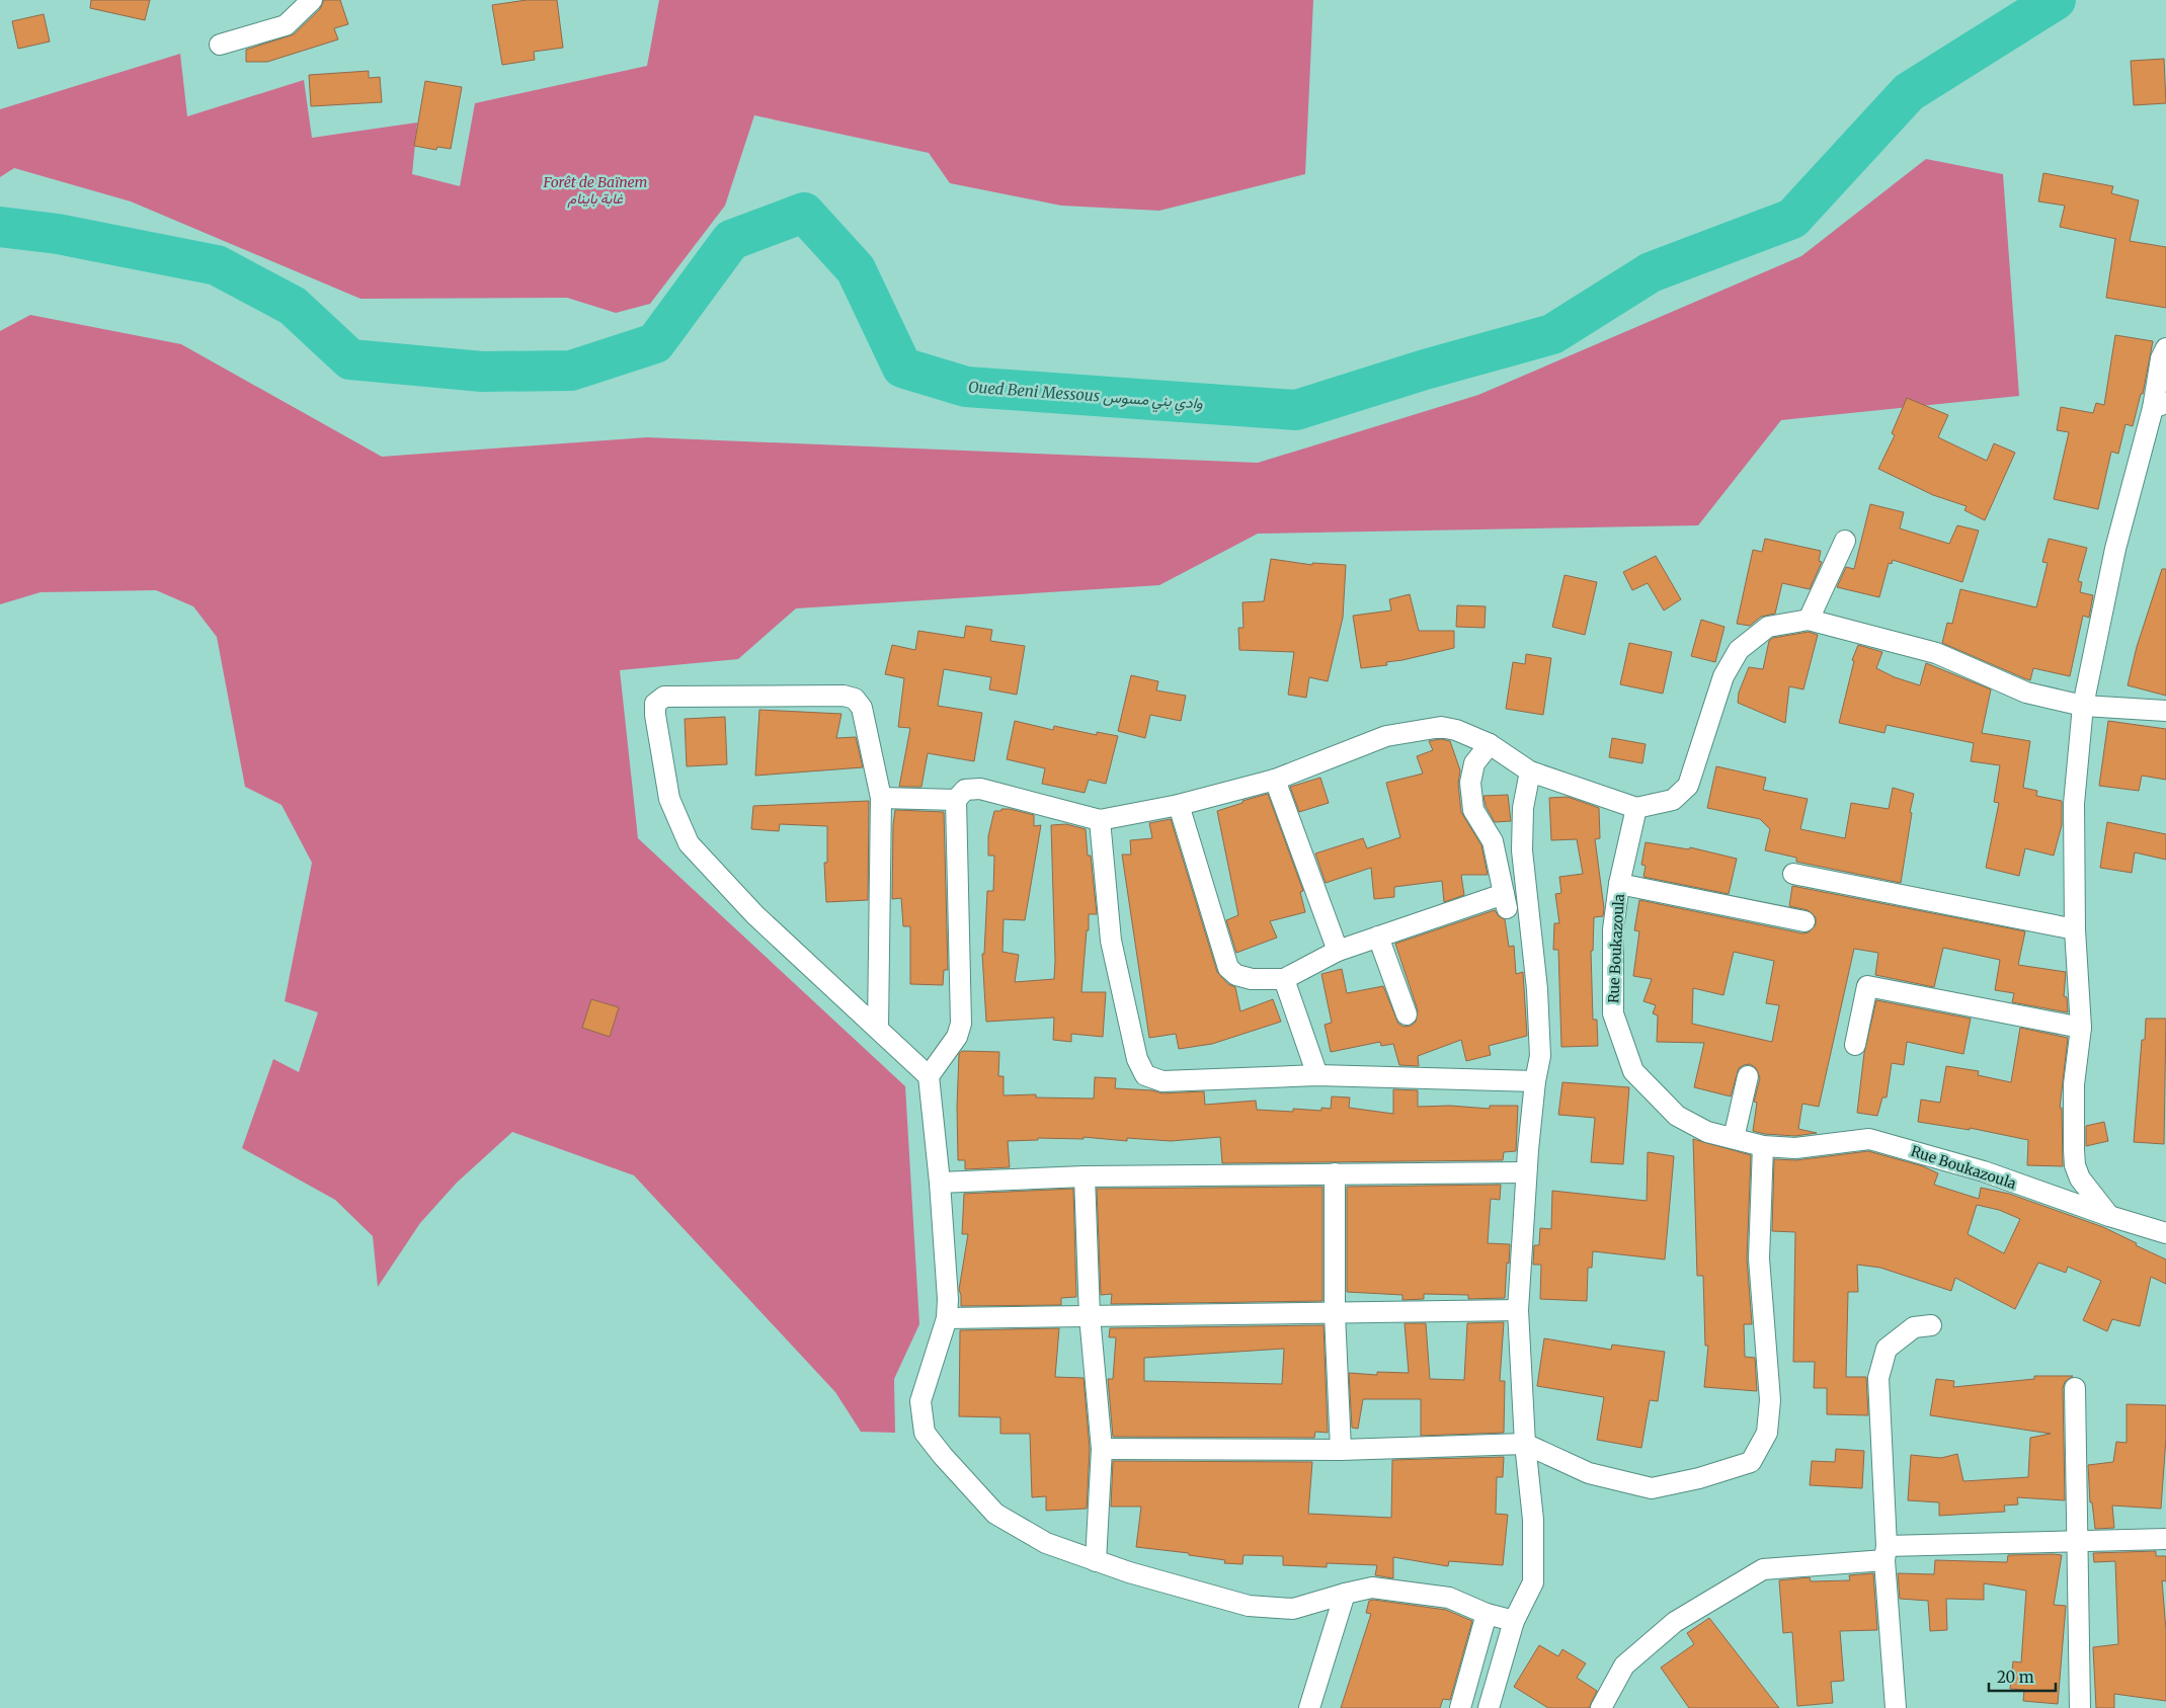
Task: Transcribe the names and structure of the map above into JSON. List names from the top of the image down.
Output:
{
  "streets": {
    "street": ["Rue Boukazoula"]
  },
  "water": ["Oued Beni Messous وادي بني مسوس"],
  "parks": ["Forêt de Baïnem غابة باينام"],
  "scale_bar": "20 m"
}
